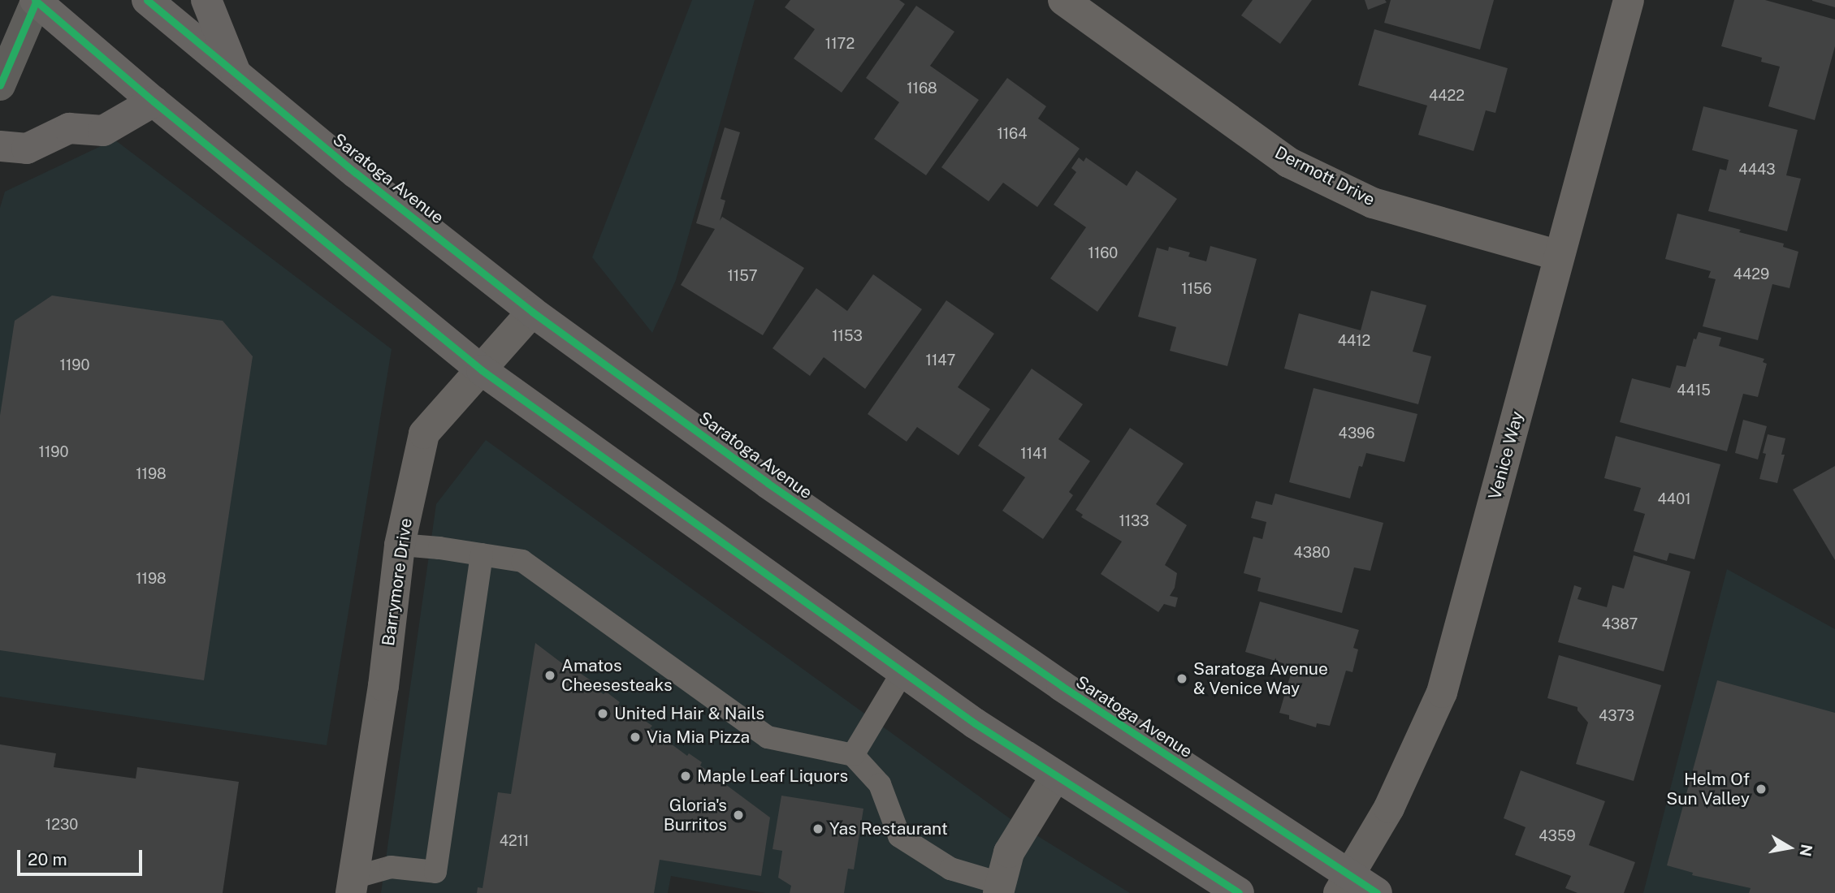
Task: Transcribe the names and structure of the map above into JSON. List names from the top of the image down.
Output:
{
  "streets": {
    "main road": ["Saratoga Avenue"],
    "street": ["Dermott Drive", "Venice Way", "Barrymore Drive"]
  },
  "crossings": [
    ["Dermott Drive", "Venice Way"],
    ["Saratoga Avenue", "Venice Way"],
    ["Saratoga Avenue", "Barrymore Drive"]
  ],
  "places": [
    "Amatos Cheesesteaks",
    "Saratoga Avenue & Venice Way",
    "United Hair & Nails",
    "Via Mia Pizza",
    "Maple Leaf Liquors",
    "Helm Of Sun Valley",
    "Gloria's Burritos",
    "Yas Restaurant"
  ],
  "house_numbers": [
    "1172",
    "1168",
    "4422",
    "1164",
    "4443",
    "1160",
    "4429",
    "1157",
    "1156",
    "1153",
    "4412",
    "1147",
    "1190",
    "4415",
    "4396",
    "1190",
    "1141",
    "1198",
    "4401",
    "1133",
    "4380",
    "1198",
    "4387",
    "4373",
    "1230",
    "4359",
    "4211"
  ],
  "scale_bar": "20 m",
  "north": "right"
}
